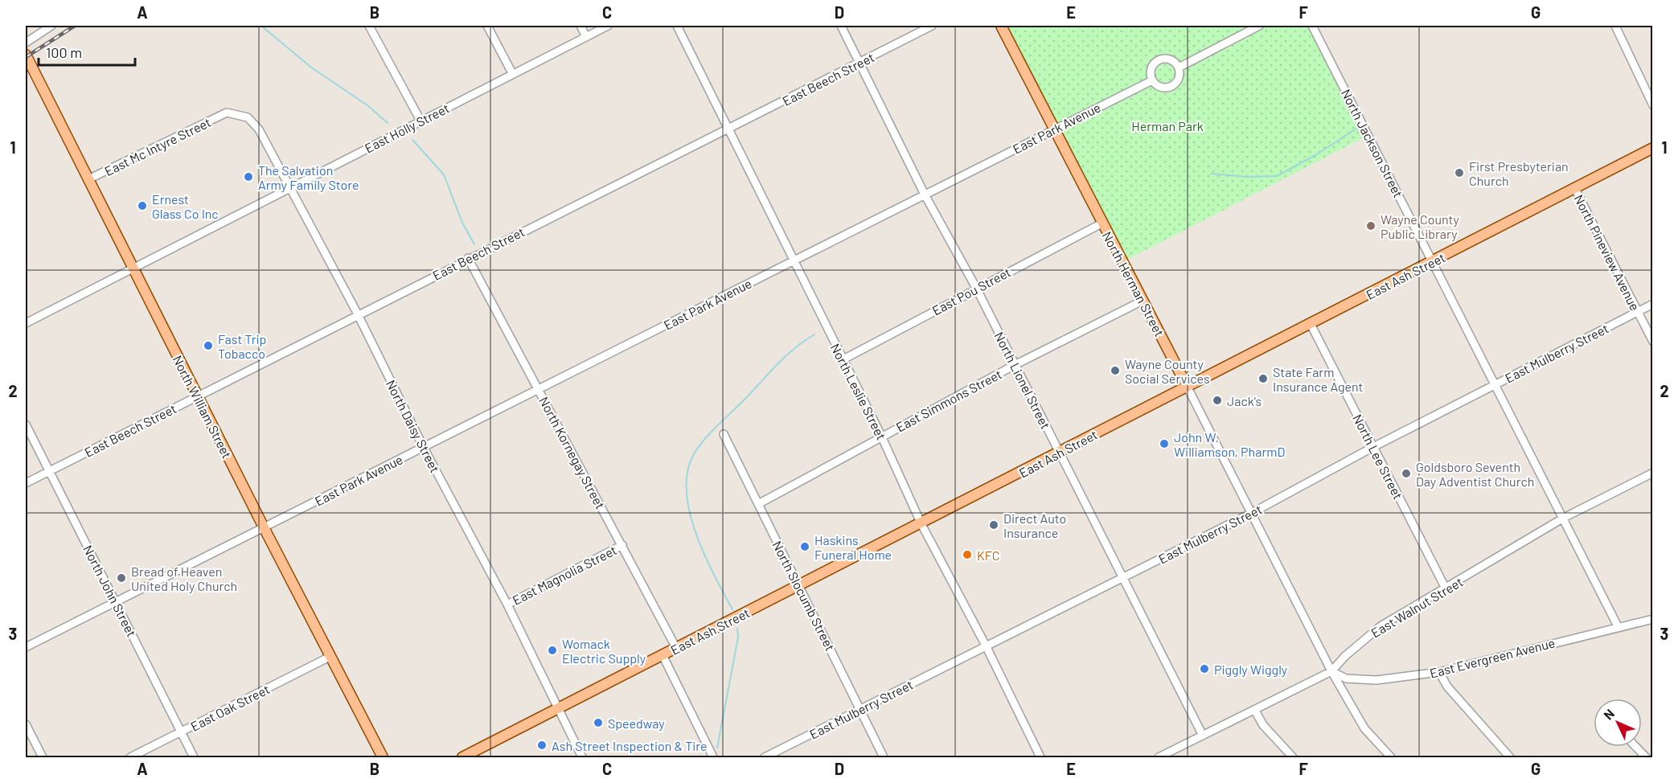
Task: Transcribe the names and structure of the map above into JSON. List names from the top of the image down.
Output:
{
  "streets": {
    "main road": ["East Ash Street", "North Herman Street", "North William Street"],
    "street": [
      "East Beech Street",
      "East Holly Street",
      "East Park Avenue",
      "North Jackson Street",
      "East Mc Intyre Street",
      "North Pineview Avenue",
      "East Pou Street",
      "East Mulberry Street",
      "North Lionel Street",
      "North Leslie Street",
      "East Simmons Street",
      "North Daisy Street",
      "North Kornegay Street",
      "North Lee Street",
      "East Magnolia Street",
      "North John Street",
      "North Slocumb Street",
      "East Walnut Street",
      "East Evergreen Avenue",
      "East Oak Street"
    ]
  },
  "crossings": [
    ["East Beech Street", "North Lionel Street"],
    ["East Beech Street", "North Leslie Street"],
    ["East Beech Street", "North William Street"],
    ["East Beech Street", "North Daisy Street"],
    ["East Beech Street", "North Kornegay Street"],
    ["East Beech Street", "North John Street"],
    ["East Holly Street", "North William Street"],
    ["East Holly Street", "North Daisy Street"],
    ["East Park Avenue", "North Herman Street"],
    ["East Park Avenue", "North Lionel Street"],
    ["East Park Avenue", "North Leslie Street"],
    ["East Park Avenue", "North William Street"],
    ["East Park Avenue", "North Daisy Street"],
    ["East Park Avenue", "North Kornegay Street"],
    ["East Park Avenue", "North John Street"],
    ["North Jackson Street", "East Ash Street"],
    ["North Jackson Street", "East Mulberry Street"],
    ["North Jackson Street", "East Walnut Street"],
    ["North Jackson Street", "East Evergreen Avenue"],
    ["East Mc Intyre Street", "North William Street"],
    ["East Mc Intyre Street", "North Daisy Street"],
    ["North Pineview Avenue", "East Ash Street"],
    ["North Pineview Avenue", "East Mulberry Street"],
    ["East Ash Street", "North Herman Street"],
    ["East Ash Street", "North Lionel Street"],
    ["East Ash Street", "North Leslie Street"],
    ["East Ash Street", "North Daisy Street"],
    ["East Ash Street", "North Kornegay Street"],
    ["East Ash Street", "North Lee Street"],
    ["East Ash Street", "North Slocumb Street"],
    ["North Herman Street", "East Pou Street"],
    ["North Herman Street", "East Mulberry Street"],
    ["North Herman Street", "East Simmons Street"],
    ["North Herman Street", "East Walnut Street"],
    ["North Herman Street", "East Evergreen Avenue"],
    ["East Pou Street", "North Lionel Street"],
    ["East Pou Street", "North Leslie Street"],
    ["East Mulberry Street", "North Lionel Street"],
    ["East Mulberry Street", "North Leslie Street"],
    ["East Mulberry Street", "North Lee Street"],
    ["East Mulberry Street", "North Slocumb Street"],
    ["North Lionel Street", "East Simmons Street"],
    ["North Lionel Street", "East Walnut Street"],
    ["North Leslie Street", "East Simmons Street"],
    ["East Simmons Street", "North Slocumb Street"],
    ["North William Street", "East Oak Street"],
    ["North Daisy Street", "East Magnolia Street"],
    ["North Kornegay Street", "East Magnolia Street"],
    ["North Lee Street", "East Walnut Street"],
    ["North John Street", "East Oak Street"],
    ["East Walnut Street", "East Evergreen Avenue"]
  ],
  "parks": ["Herman Park"],
  "places": [
    "First Presbyterian Church",
    "The Salvation Army Family Store",
    "Ernest Glass Co Inc",
    "Wayne County Public Library",
    "Fast Trip Tobacco",
    "Wayne County Social Services",
    "State Farm Insurance Agent",
    "Jack's",
    "John W. Williamson, PharmD",
    "Goldsboro Seventh Day Adventist Church",
    "Direct Auto Insurance",
    "Haskins Funeral Home",
    "KFC",
    "Bread of Heaven United Holy Church",
    "Womack Electric Supply",
    "Piggly Wiggly",
    "Speedway",
    "Ash Street Inspection & Tire"
  ],
  "scale_bar": "100 m",
  "north": "top left",
  "grid": {
    "columns": [
      "A",
      "B",
      "C",
      "D",
      "E",
      "F",
      "G"
    ],
    "rows": ["1", "2", "3"]
  }
}
